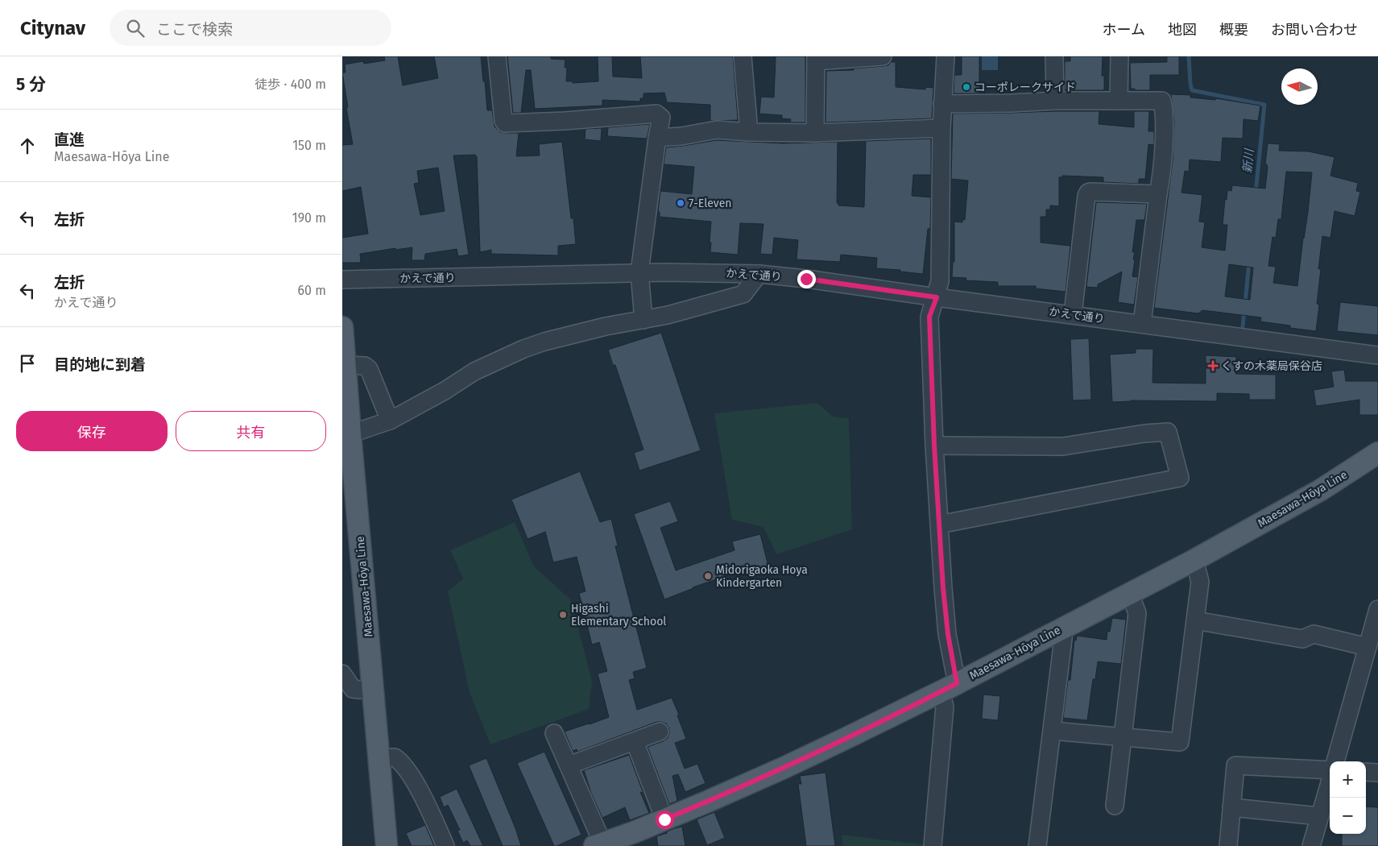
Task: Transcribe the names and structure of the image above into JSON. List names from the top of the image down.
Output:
{
  "streets": {
    "main road": ["Maesawa-Hōya Line"],
    "street": ["かえで通り"]
  },
  "water": ["新川"],
  "places": {
    "other": [
      "コーポレークサイド",
      "7-Eleven",
      "Midorigaoka Hoya Kindergarten",
      "Higashi Elementary School"
    ],
    "health": ["くすの木薬局保谷店"]
  },
  "north": "left",
  "page": {
    "header": "Citynav",
    "search": "ここで検索",
    "nav": [
      "ホーム",
      "地図",
      "概要",
      "お問い合わせ"
    ],
    "heading": ["5 分", "徒歩 · 400 m"],
    "list": [
      ["直進", "Maesawa-Hōya Line", "150 m"],
      ["左折", "190 m"],
      ["左折", "かえで通り", "60 m"],
      "目的地に到着"
    ],
    "buttons": ["保存", "共有"],
    "map_buttons": ["+", "−"]
  }
}
